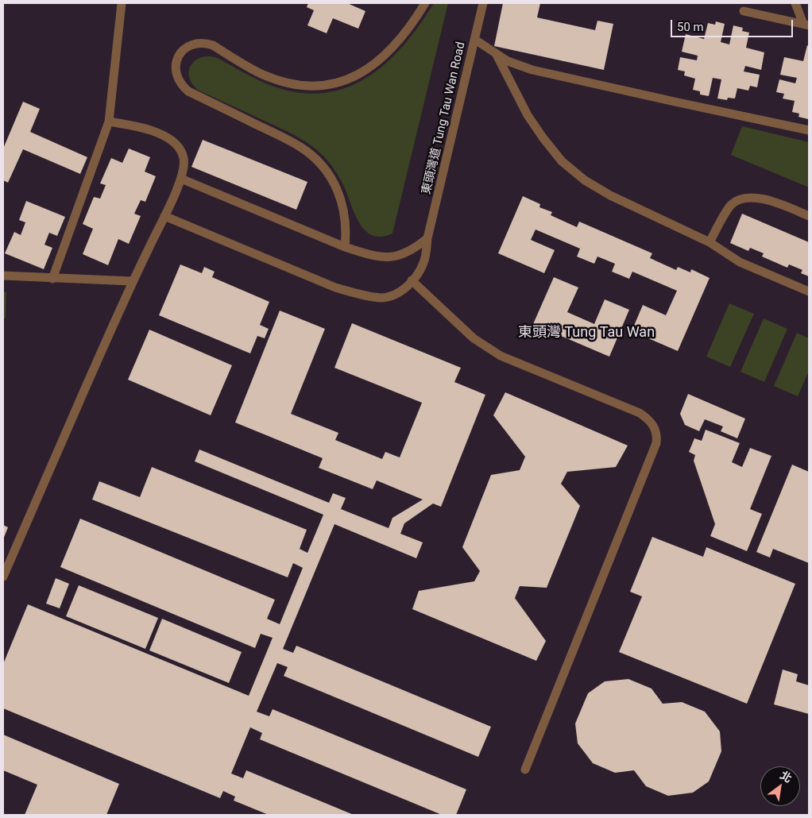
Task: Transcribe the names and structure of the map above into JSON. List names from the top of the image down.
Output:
{
  "streets": {
    "lane": ["東頭灣道 Tung Tau Wan Road"]
  },
  "districts": ["東頭灣 Tung Tau Wan"],
  "scale_bar": "50 m",
  "north": "top right"
}
